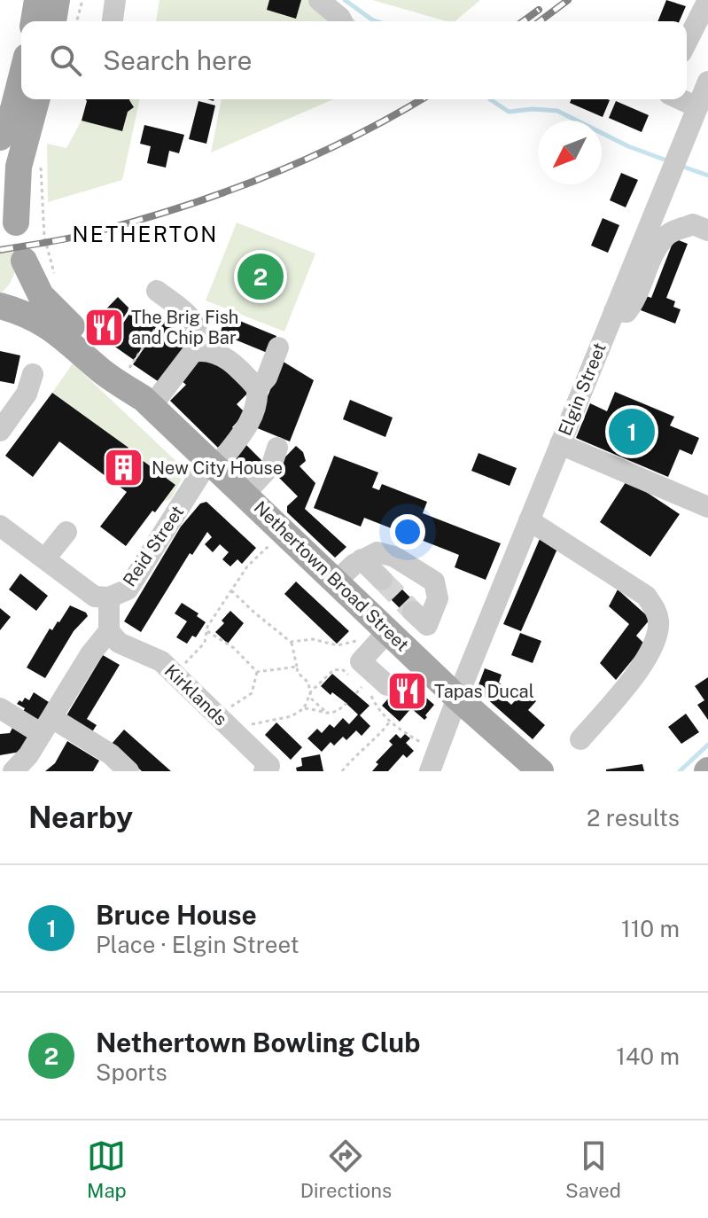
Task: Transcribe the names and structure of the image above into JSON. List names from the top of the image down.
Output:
{
  "streets": {
    "main road": ["Nethertown Broad Street"],
    "street": ["Elgin Street", "Reid Street", "Kirklands"]
  },
  "crossings": [
    ["Elgin Street", "Nethertown Broad Street"],
    ["Reid Street", "Nethertown Broad Street"],
    ["Reid Street", "Kirklands"]
  ],
  "districts": ["NETHERTON"],
  "places": {
    "restaurant": ["The Brig Fish and Chip Bar", "Tapas Ducal"],
    "building": ["New City House"]
  },
  "north": "bottom left",
  "page": {
    "search": "Search here",
    "pins": ["2", "1"],
    "heading": ["Nearby", "2 results"],
    "list": [
      {
        "mark": "1",
        "name": "Bruce House",
        "note": "Place · Elgin Street",
        "value": "110 m"
      },
      {
        "mark": "2",
        "name": "Nethertown Bowling Club",
        "note": "Sports",
        "value": "140 m"
      }
    ],
    "nav": ["Map", "Directions", "Saved"]
  }
}
